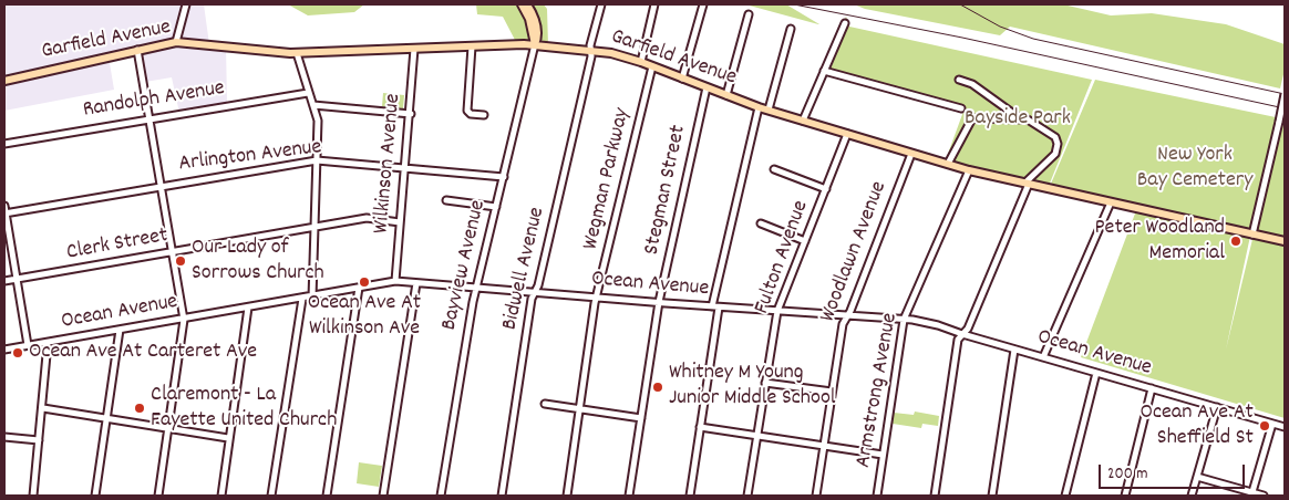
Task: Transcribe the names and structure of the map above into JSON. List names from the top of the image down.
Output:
{
  "streets": {
    "main road": ["Garfield Avenue", "Bayview Avenue"],
    "street": [
      "Randolph Avenue",
      "Arlington Avenue",
      "Wilkinson Avenue",
      "Wegman Parkway",
      "Stegman Street",
      "Clerk Street",
      "Woodlawn Avenue",
      "Fulton Avenue",
      "Bidwell Avenue",
      "Ocean Avenue",
      "Armstrong Avenue"
    ]
  },
  "crossings": [
    ["Garfield Avenue", "Wilkinson Avenue"],
    ["Garfield Avenue", "Wegman Parkway"],
    ["Garfield Avenue", "Stegman Street"],
    ["Garfield Avenue", "Woodlawn Avenue"],
    ["Garfield Avenue", "Fulton Avenue"],
    ["Garfield Avenue", "Bayview Avenue"],
    ["Garfield Avenue", "Bidwell Avenue"],
    ["Garfield Avenue", "Armstrong Avenue"],
    ["Arlington Avenue", "Wilkinson Avenue"],
    ["Arlington Avenue", "Bayview Avenue"],
    ["Wilkinson Avenue", "Clerk Street"],
    ["Wilkinson Avenue", "Ocean Avenue"],
    ["Wegman Parkway", "Ocean Avenue"],
    ["Stegman Street", "Ocean Avenue"],
    ["Woodlawn Avenue", "Ocean Avenue"],
    ["Fulton Avenue", "Ocean Avenue"],
    ["Bayview Avenue", "Ocean Avenue"],
    ["Bidwell Avenue", "Ocean Avenue"],
    ["Ocean Avenue", "Armstrong Avenue"]
  ],
  "parks": ["Bayside Park", "New York Bay Cemetery"],
  "places": [
    "Peter Woodland Memorial",
    "Our Lady of Sorrows Church",
    "Ocean Ave At Wilkinson Ave",
    "Ocean Ave At Carteret Ave",
    "Whitney M Young Junior Middle School",
    "Claremont - La Fayette United Church",
    "Ocean Ave At Sheffield St"
  ],
  "scale_bar": "200 m"
}
